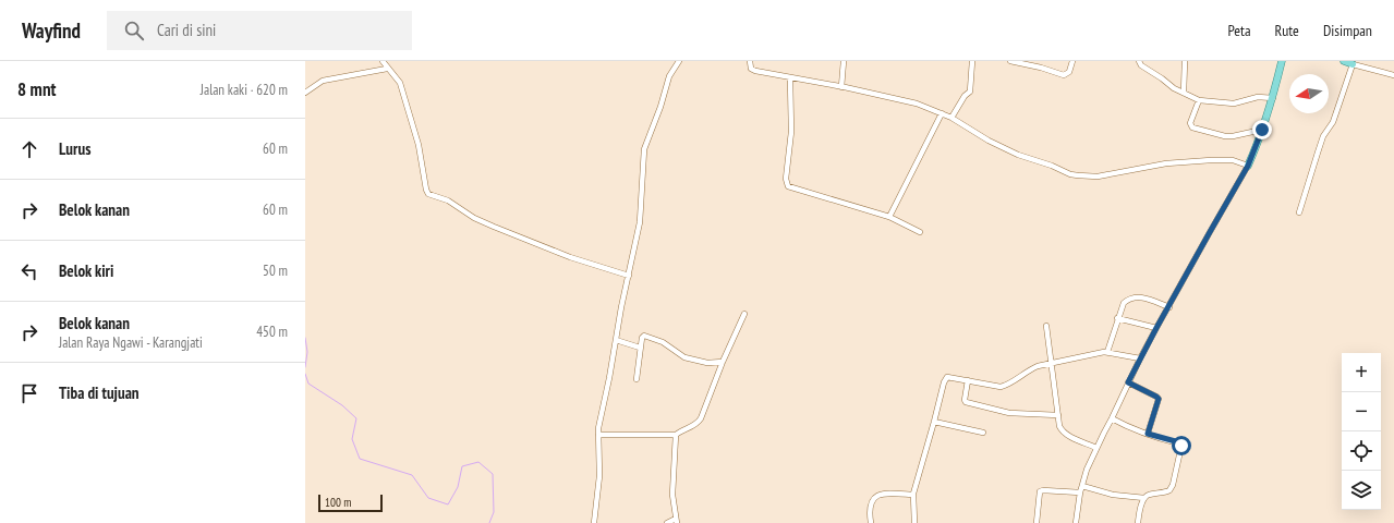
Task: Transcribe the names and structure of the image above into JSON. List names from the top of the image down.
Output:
{
  "scale_bar": "100 m",
  "north": "left",
  "page": {
    "header": "Wayfind",
    "search": "Cari di sini",
    "nav": ["Peta", "Rute", "Disimpan"],
    "heading": ["8 mnt", "Jalan kaki · 620 m"],
    "list": [
      ["Lurus", "60 m"],
      ["Belok kanan", "60 m"],
      ["Belok kiri", "50 m"],
      ["Belok kanan", "Jalan Raya Ngawi - Karangjati", "450 m"],
      "Tiba di tujuan"
    ],
    "map_buttons": ["+", "−"],
    "scale": "100 m"
  }
}
